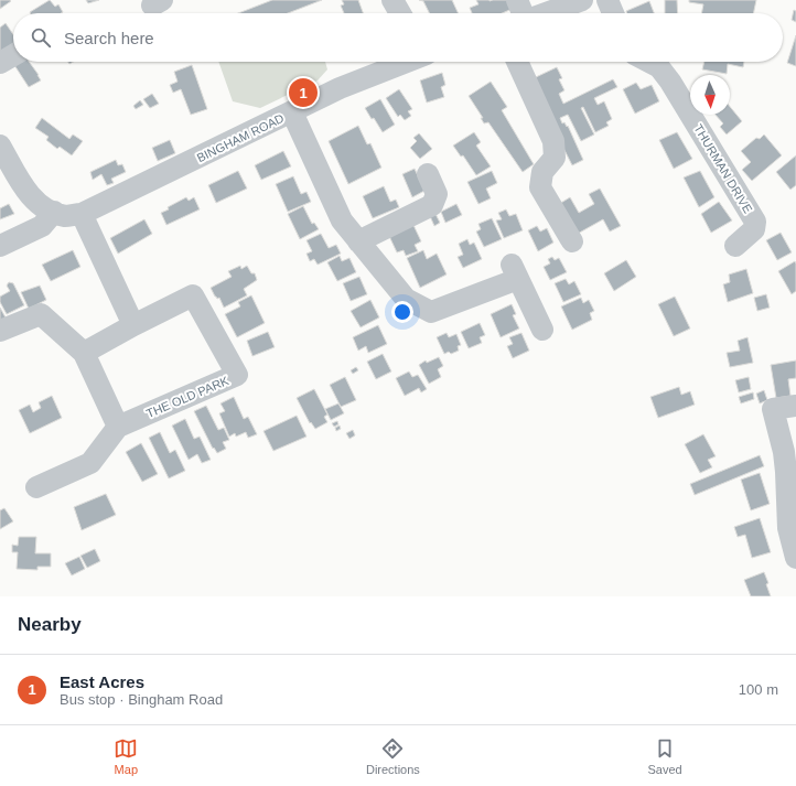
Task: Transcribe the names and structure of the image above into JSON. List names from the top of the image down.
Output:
{
  "streets": {
    "street": ["BINGHAM ROAD", "THURMAN DRIVE", "THE OLD PARK"]
  },
  "north": "bottom",
  "page": {
    "search": "Search here",
    "pins": "1",
    "heading": "Nearby",
    "list": [
      {
        "mark": "1",
        "name": "East Acres",
        "note": "Bus stop · Bingham Road",
        "value": "100 m"
      }
    ],
    "nav": ["Map", "Directions", "Saved"]
  }
}
